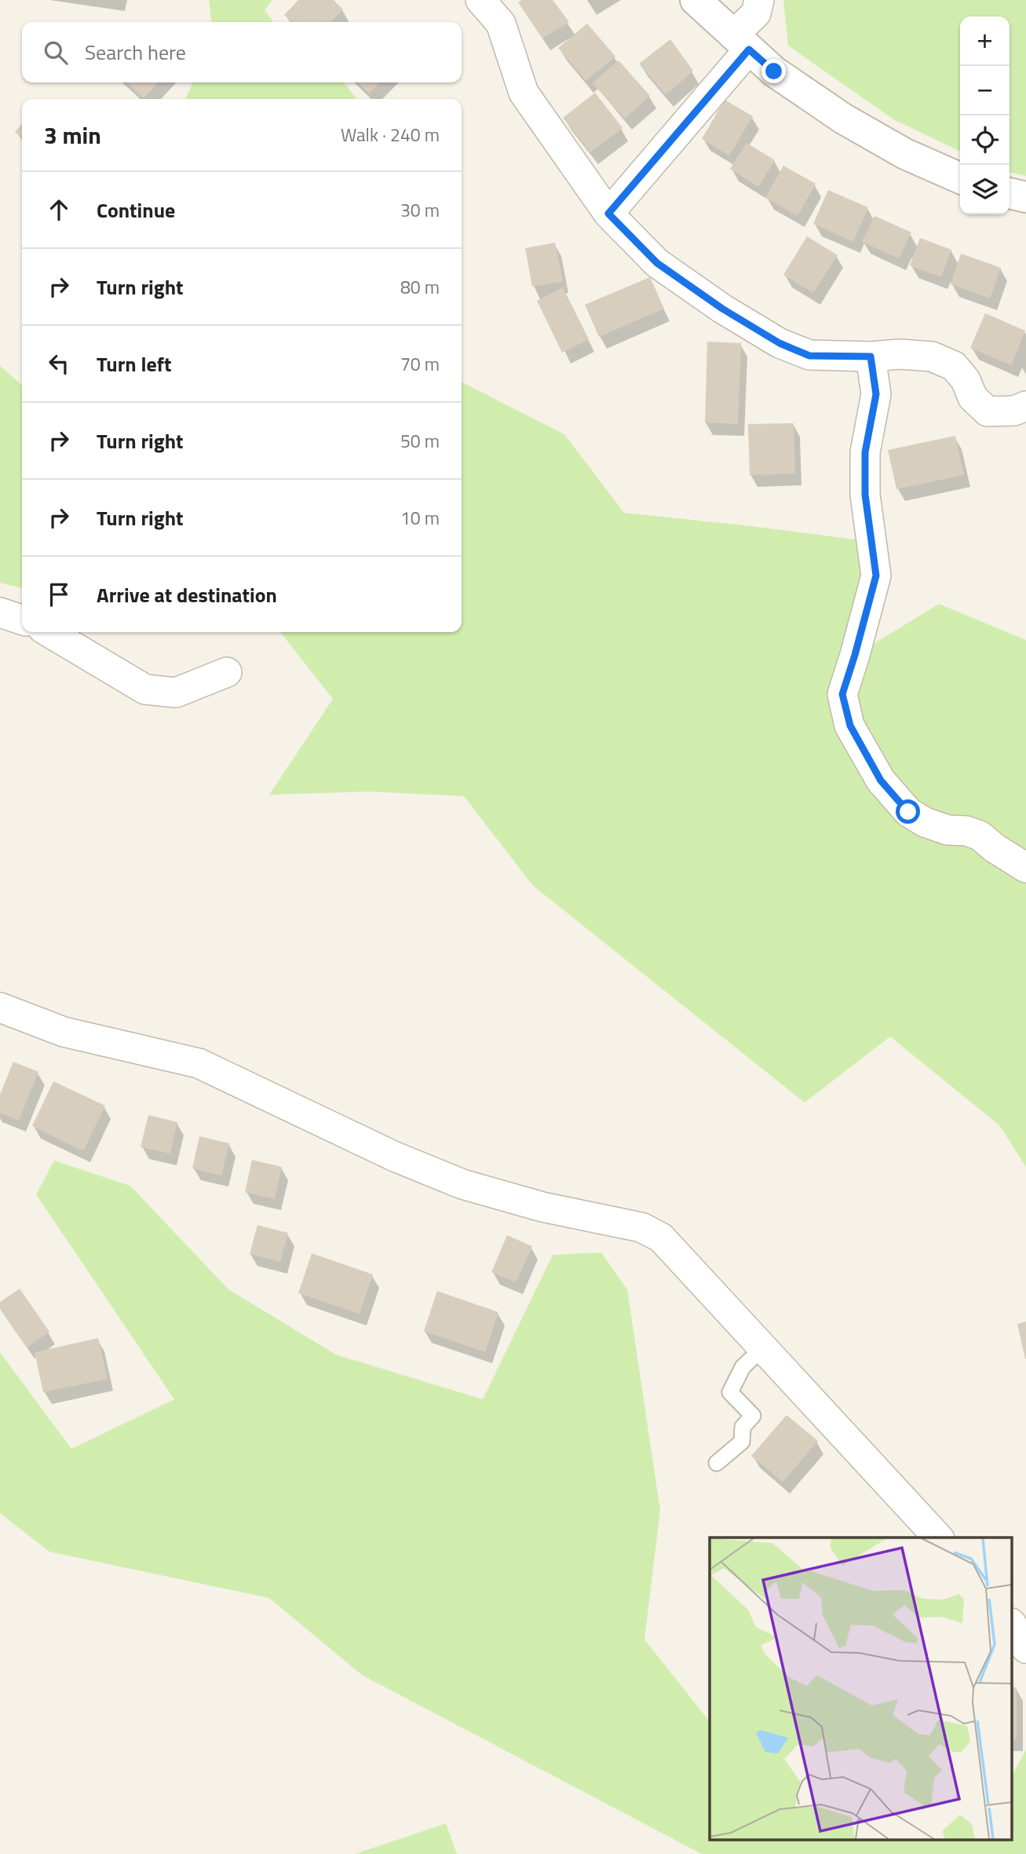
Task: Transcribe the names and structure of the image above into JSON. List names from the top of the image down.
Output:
{
  "page": {
    "map_buttons": ["+", "−"],
    "search": "Search here",
    "heading": ["3 min", "Walk · 240 m"],
    "list": [
      ["Continue", "30 m"],
      ["Turn right", "80 m"],
      ["Turn left", "70 m"],
      ["Turn right", "50 m"],
      ["Turn right", "10 m"],
      "Arrive at destination"
    ]
  }
}
